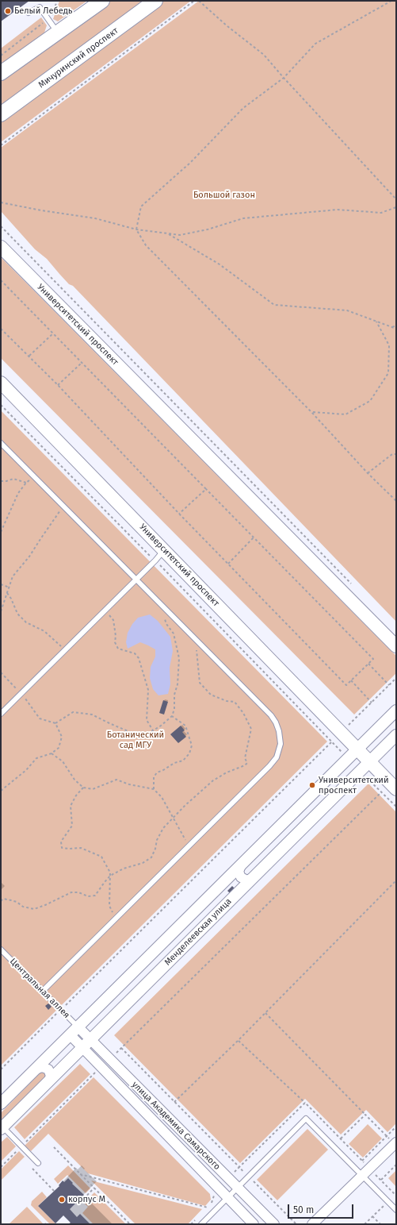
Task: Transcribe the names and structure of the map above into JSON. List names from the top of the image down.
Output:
{
  "streets": {
    "main road": ["Мичуринский проспект", "Университетский проспект"],
    "street": ["Менделеевская улица", "улица Академика Самарского"],
    "lane": ["Центральная аллея"]
  },
  "crossings": [
    ["Университетский проспект", "Менделеевская улица"],
    ["Менделеевская улица", "Центральная аллея"],
    ["Менделеевская улица", "улица Академика Самарского"],
    ["Центральная аллея", "улица Академика Самарского"]
  ],
  "parks": ["Большой газон", "Ботанический сад МГУ"],
  "places": ["Белый Лебедь", "Университетский проспект", "корпус М"],
  "scale_bar": "50 m"
}
